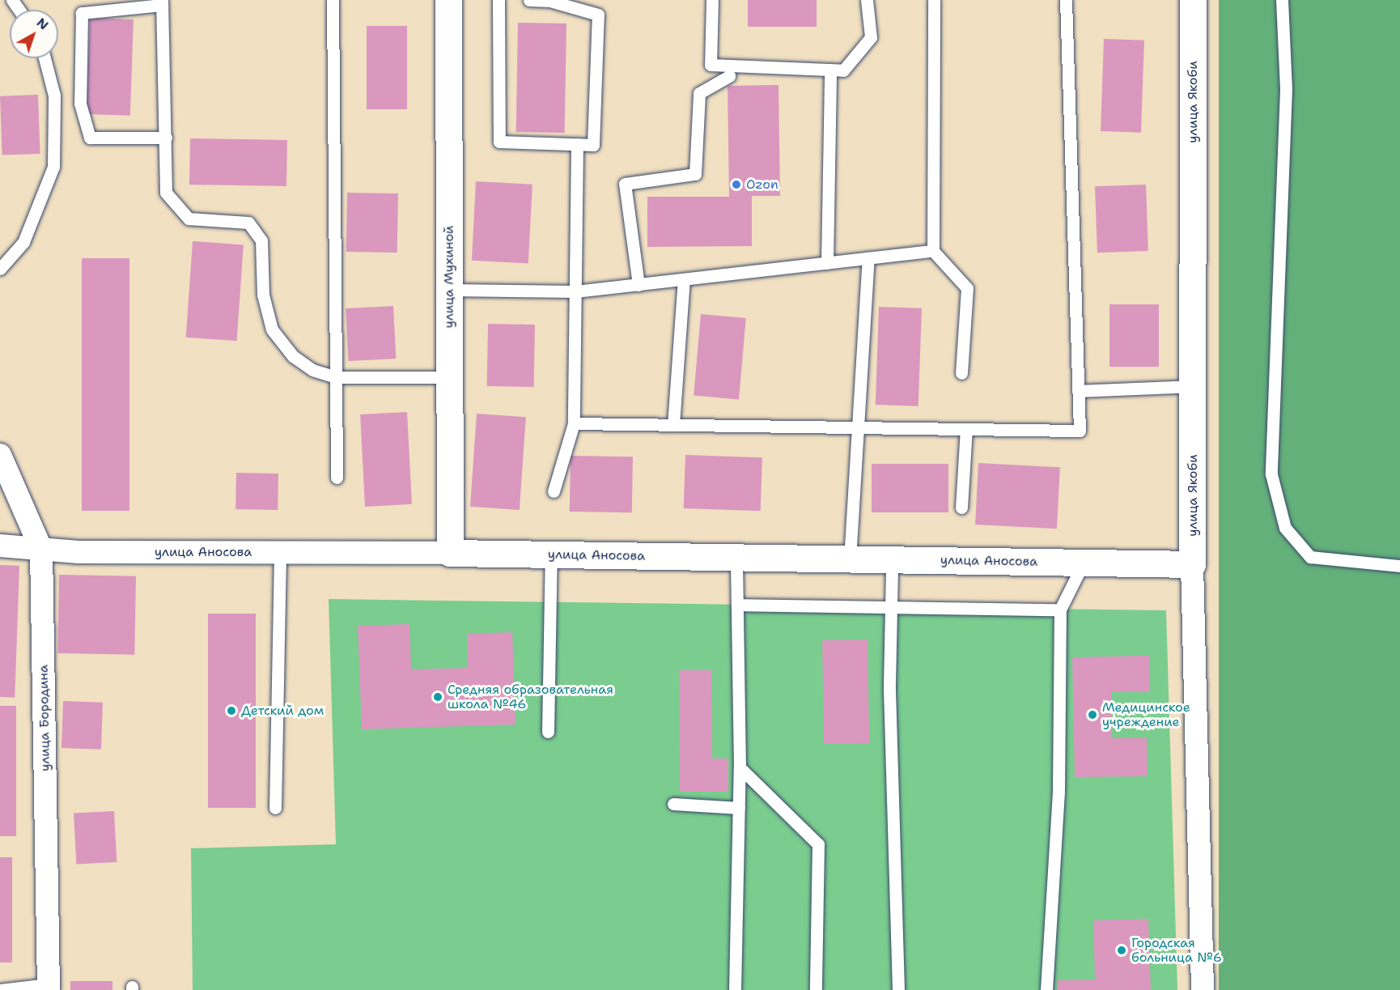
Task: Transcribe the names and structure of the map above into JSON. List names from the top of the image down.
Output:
{
  "streets": {
    "street": [
      "улица Якоби",
      "улица Мухиной",
      "улица Аносова",
      "улица Бородина"
    ]
  },
  "crossings": [
    ["улица Якоби", "улица Аносова"],
    ["улица Мухиной", "улица Аносова"],
    ["улица Аносова", "улица Бородина"]
  ],
  "places": [
    "Ozon",
    "Средняя образовательная школа №46",
    "Детский дом",
    "Медицинское учреждение",
    "Городская больница №6"
  ],
  "north": "top right"
}
